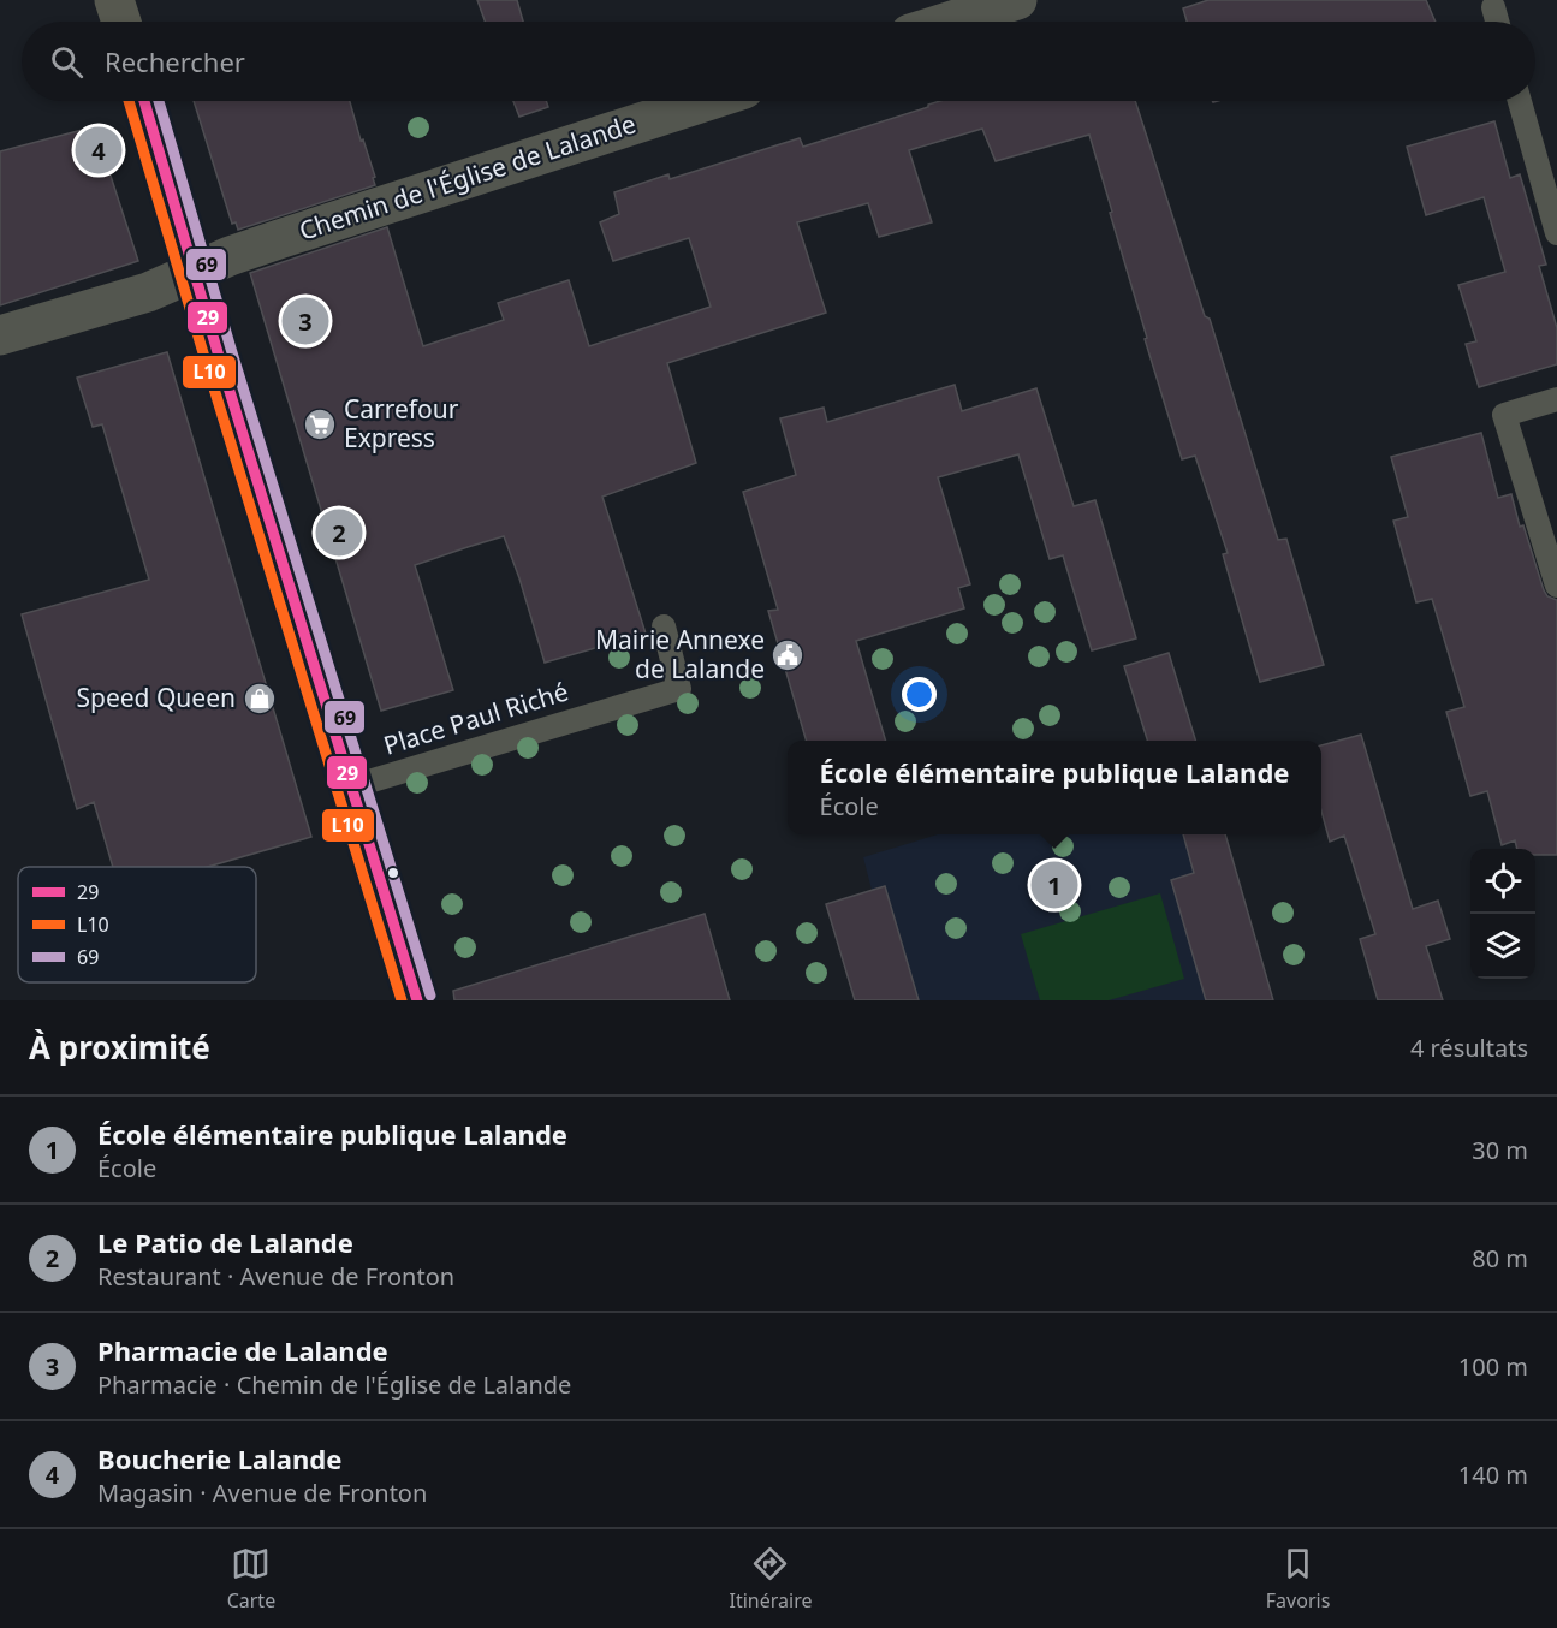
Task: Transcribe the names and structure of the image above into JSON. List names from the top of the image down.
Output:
{
  "streets": {
    "street": ["Chemin de l'Église de Lalande"],
    "lane": ["Place Paul Riché"]
  },
  "places": {
    "supermarket": ["Carrefour Express"],
    "public building": ["Mairie Annexe de Lalande"],
    "shop": ["Speed Queen"]
  },
  "lines": ["transit line 29", "transit line L10", "transit line 69"],
  "legend": ["29", "L10", "69"],
  "page": {
    "search": "Rechercher",
    "pins": [
      "4",
      "3",
      "2",
      "1"
    ],
    "popup": ["École élémentaire publique Lalande", "École"],
    "heading": ["À proximité", "4 résultats"],
    "list": [
      {
        "mark": "1",
        "name": "École élémentaire publique Lalande",
        "note": "École",
        "value": "30 m"
      },
      {
        "mark": "2",
        "name": "Le Patio de Lalande",
        "note": "Restaurant · Avenue de Fronton",
        "value": "80 m"
      },
      {
        "mark": "3",
        "name": "Pharmacie de Lalande",
        "note": "Pharmacie · Chemin de l'Église de Lalande",
        "value": "100 m"
      },
      {
        "mark": "4",
        "name": "Boucherie Lalande",
        "note": "Magasin · Avenue de Fronton",
        "value": "140 m"
      }
    ],
    "nav": ["Carte", "Itinéraire", "Favoris"]
  }
}
